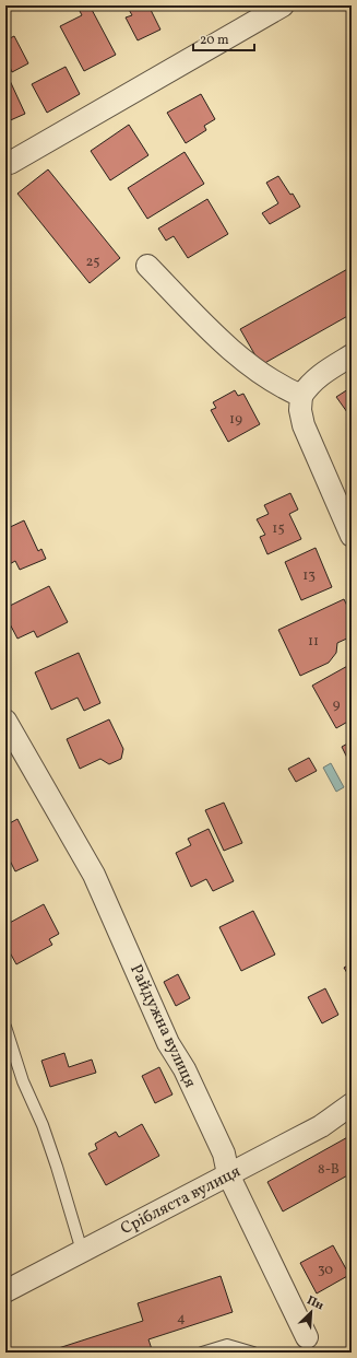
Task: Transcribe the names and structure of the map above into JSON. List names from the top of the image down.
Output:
{
  "streets": {
    "street": ["Райдужна вулиця", "Срібляста вулиця"]
  },
  "crossings": [
    ["Райдужна вулиця", "Срібляста вулиця"]
  ],
  "house_numbers": [
    "25",
    "19",
    "15",
    "13",
    "11",
    "9",
    "8-В",
    "30",
    "4"
  ],
  "scale_bar": "20 m",
  "north": "top right"
}
